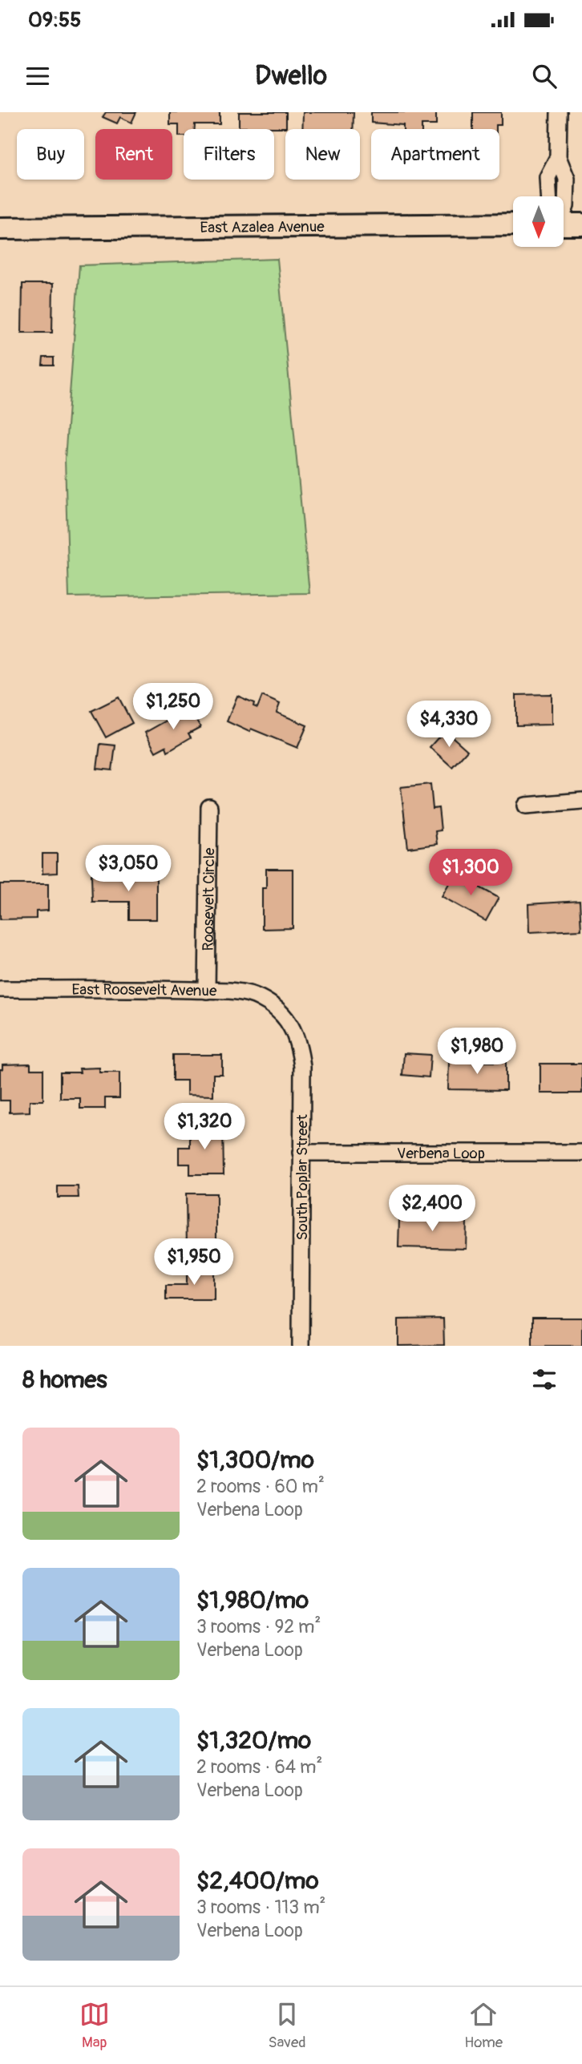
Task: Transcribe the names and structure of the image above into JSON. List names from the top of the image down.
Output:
{
  "streets": {
    "street": [
      "East Azalea Avenue",
      "Roosevelt Circle",
      "East Roosevelt Avenue",
      "Verbena Loop",
      "South Poplar Street"
    ]
  },
  "crossings": [
    ["Roosevelt Circle", "East Roosevelt Avenue"],
    ["East Roosevelt Avenue", "South Poplar Street"],
    ["Verbena Loop", "South Poplar Street"]
  ],
  "north": "bottom",
  "page": {
    "status": "09:55",
    "header": "Dwello",
    "chip": [
      "Buy",
      "Rent",
      "Filters",
      "New",
      "Apartment"
    ],
    "price": [
      "$1,250",
      "$4,330",
      "$3,050",
      "$1,300",
      "$1,980",
      "$1,320",
      "$2,400",
      "$1,950"
    ],
    "heading": "8 homes",
    "list": [
      {
        "name": "$1,300/mo",
        "note": "2 rooms · 60 m² · Verbena Loop"
      },
      {
        "name": "$1,980/mo",
        "note": "3 rooms · 92 m² · Verbena Loop"
      },
      {
        "name": "$1,320/mo",
        "note": "2 rooms · 64 m² · Verbena Loop"
      },
      {
        "name": "$2,400/mo",
        "note": "3 rooms · 113 m² · Verbena Loop"
      }
    ],
    "tabs": ["Map", "Saved", "Home"]
  }
}
